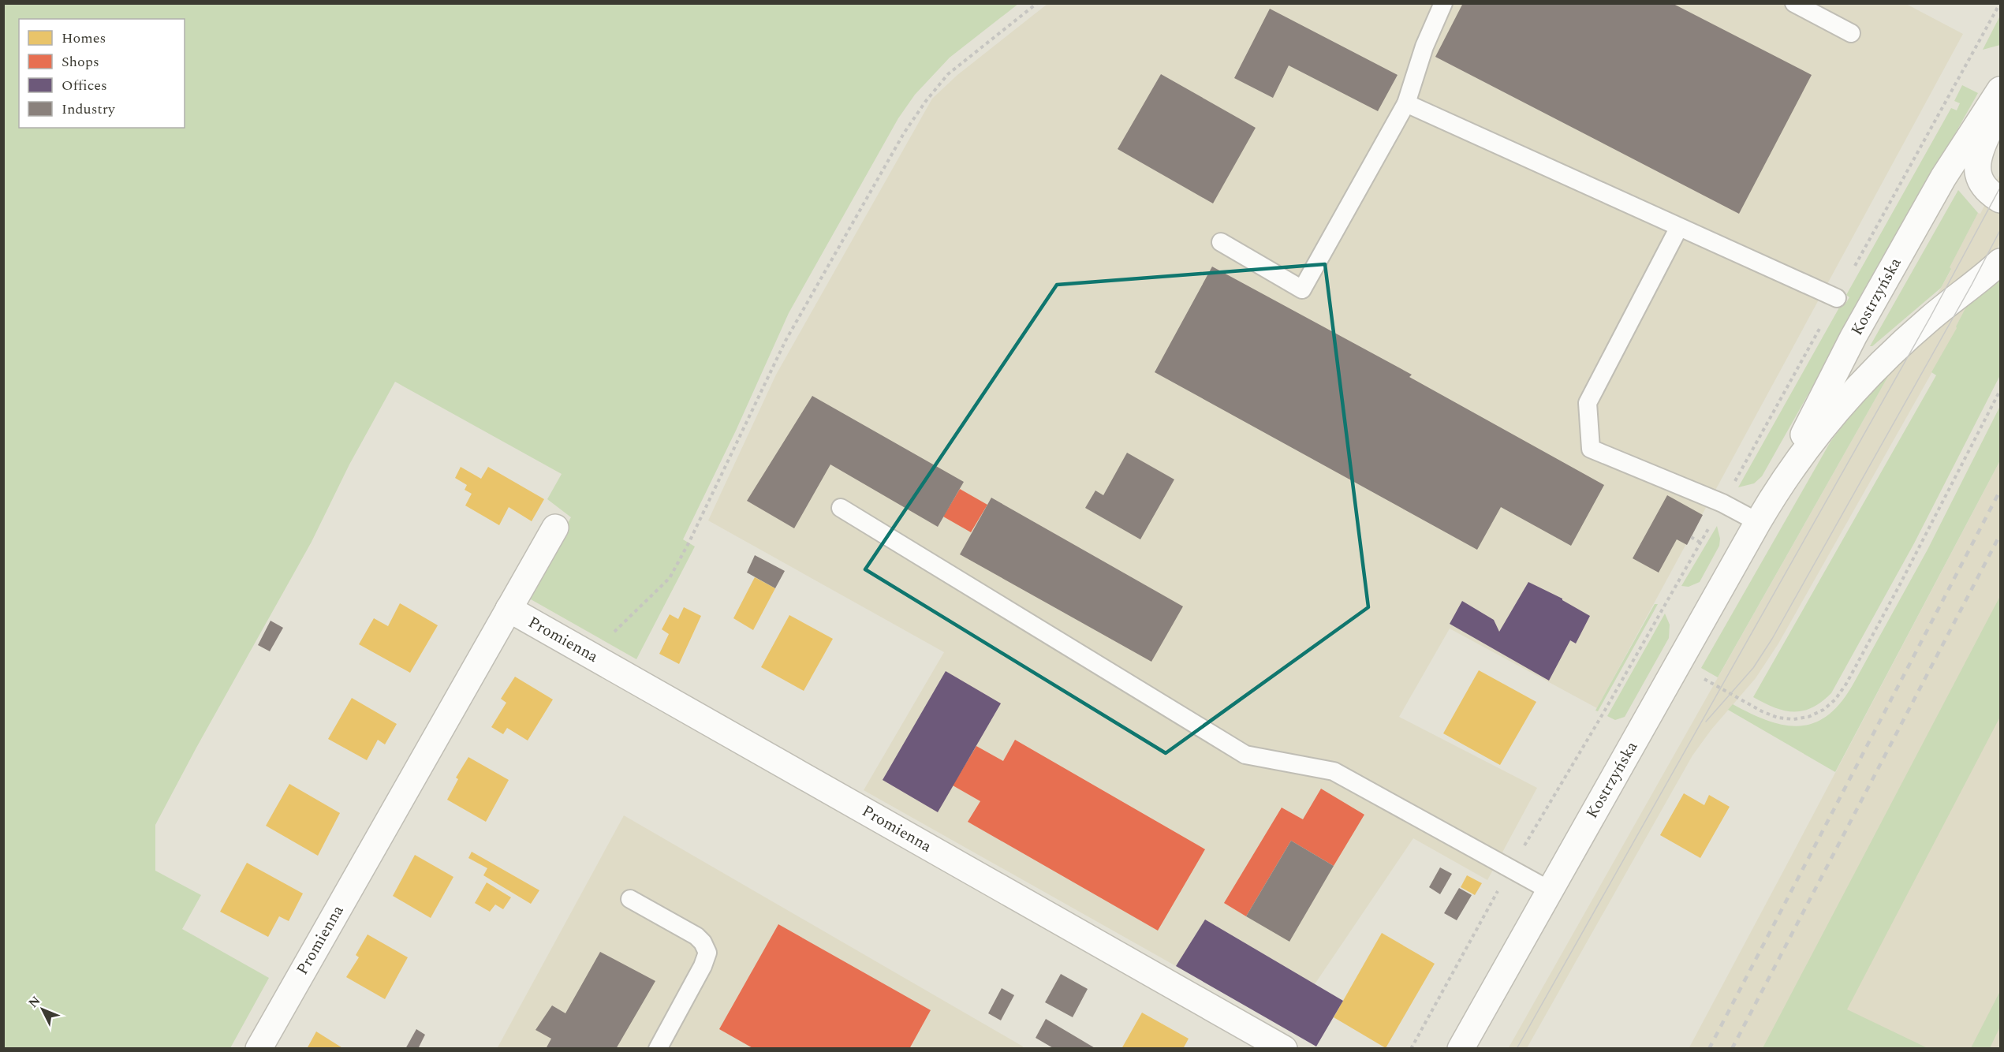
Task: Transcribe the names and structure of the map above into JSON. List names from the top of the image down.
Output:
{
  "streets": {
    "main road": ["Kostrzyńska", "Promienna"]
  },
  "legend": [
    "Homes",
    "Shops",
    "Offices",
    "Industry"
  ],
  "north": "top left"
}
